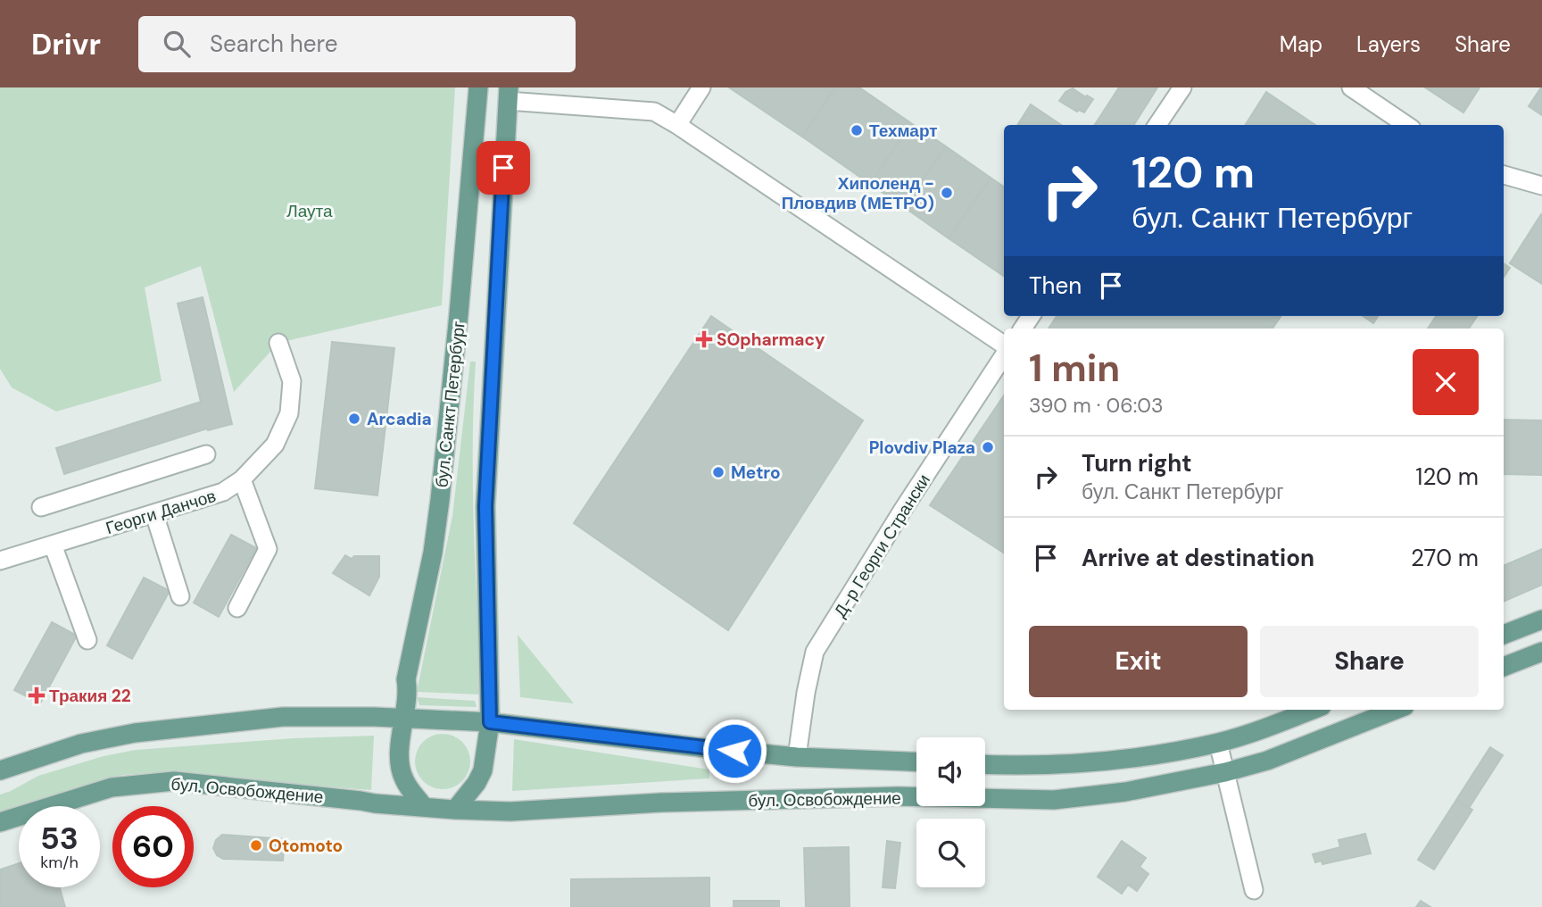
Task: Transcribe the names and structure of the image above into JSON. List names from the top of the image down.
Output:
{
  "streets": {
    "main road": ["бул. Санкт Петербург", "бул. Освобождение"],
    "street": ["Георги Данчов", "Д-р Георги Странски"]
  },
  "crossings": [
    ["бул. Санкт Петербург", "бул. Освобождение"]
  ],
  "parks": ["Лаута"],
  "places": {
    "other": [
      "Техмарт",
      "Хиполенд - Пловдив (МЕТРО)",
      "Arcadia",
      "Plovdiv Plaza",
      "Metro",
      "Otomoto"
    ],
    "health": ["SOpharmacy", "Тракия 22"]
  },
  "page": {
    "header": "Drivr",
    "search": "Search here",
    "nav": ["Map", "Layers", "Share"],
    "turn": ["120 m", "бул. Санкт Петербург"],
    "then": "Then",
    "heading": ["1 min", "390 m · 06:03"],
    "list": [
      {
        "name": "Turn right",
        "note": "бул. Санкт Петербург",
        "value": "120 m"
      },
      {
        "name": "Arrive at destination",
        "value": "270 m"
      }
    ],
    "buttons": ["Exit", "Share"],
    "speed": "53 km/h",
    "limit": "60"
  }
}
